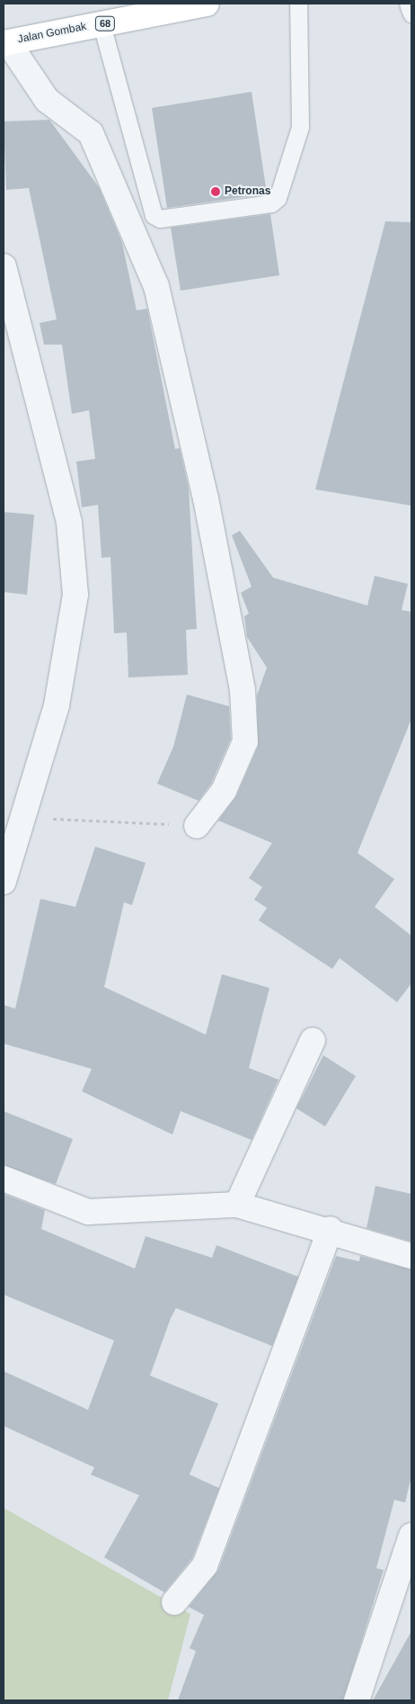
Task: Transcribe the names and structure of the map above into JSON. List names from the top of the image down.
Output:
{
  "streets": {
    "main road": ["68", "Jalan Gombak"]
  },
  "places": ["Petronas"]
}
